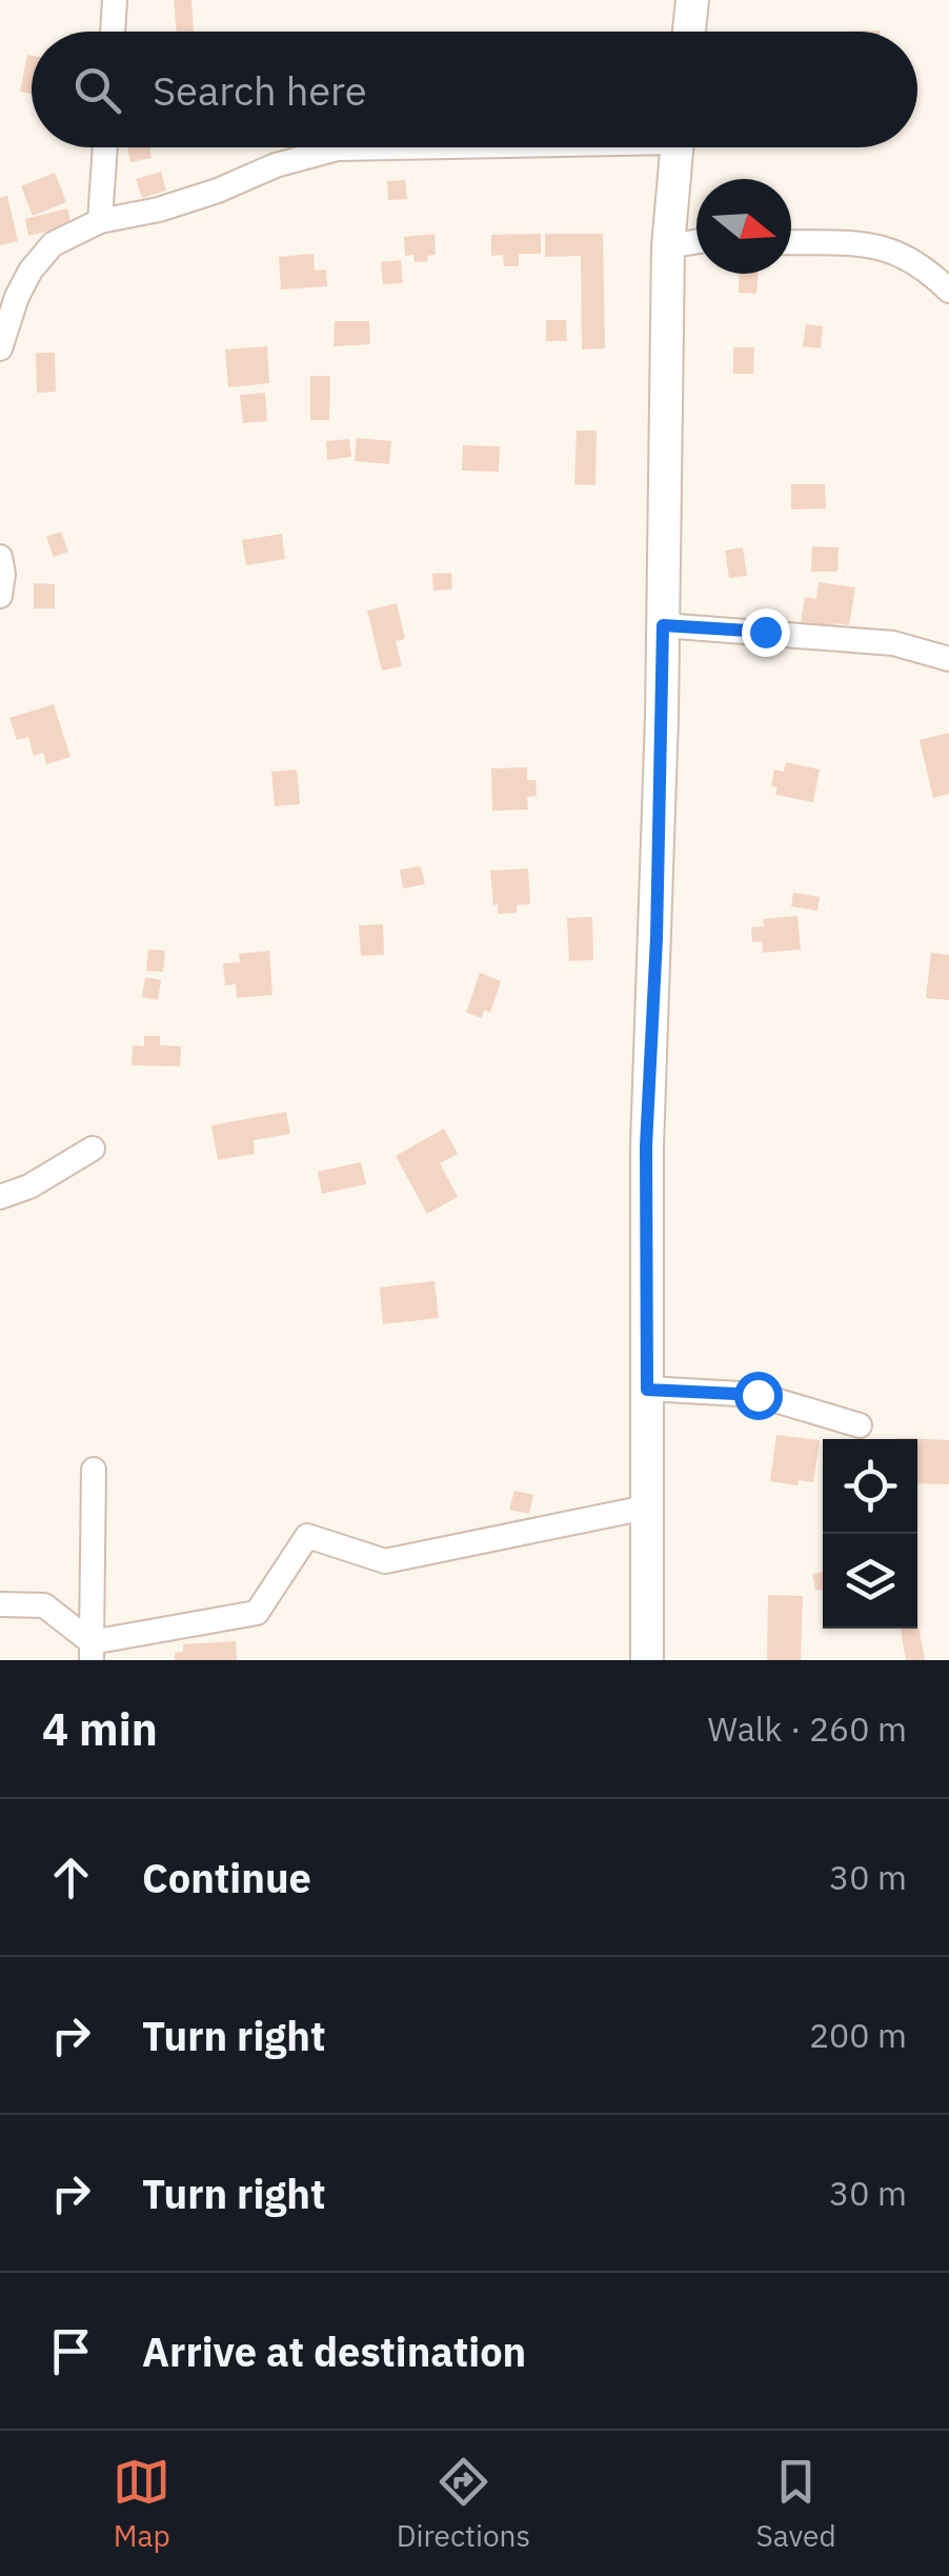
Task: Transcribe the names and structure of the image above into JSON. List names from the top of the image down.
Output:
{
  "north": "right",
  "page": {
    "search": "Search here",
    "heading": ["4 min", "Walk · 260 m"],
    "list": [
      ["Continue", "30 m"],
      ["Turn right", "200 m"],
      ["Turn right", "30 m"],
      "Arrive at destination"
    ],
    "nav": ["Map", "Directions", "Saved"]
  }
}
